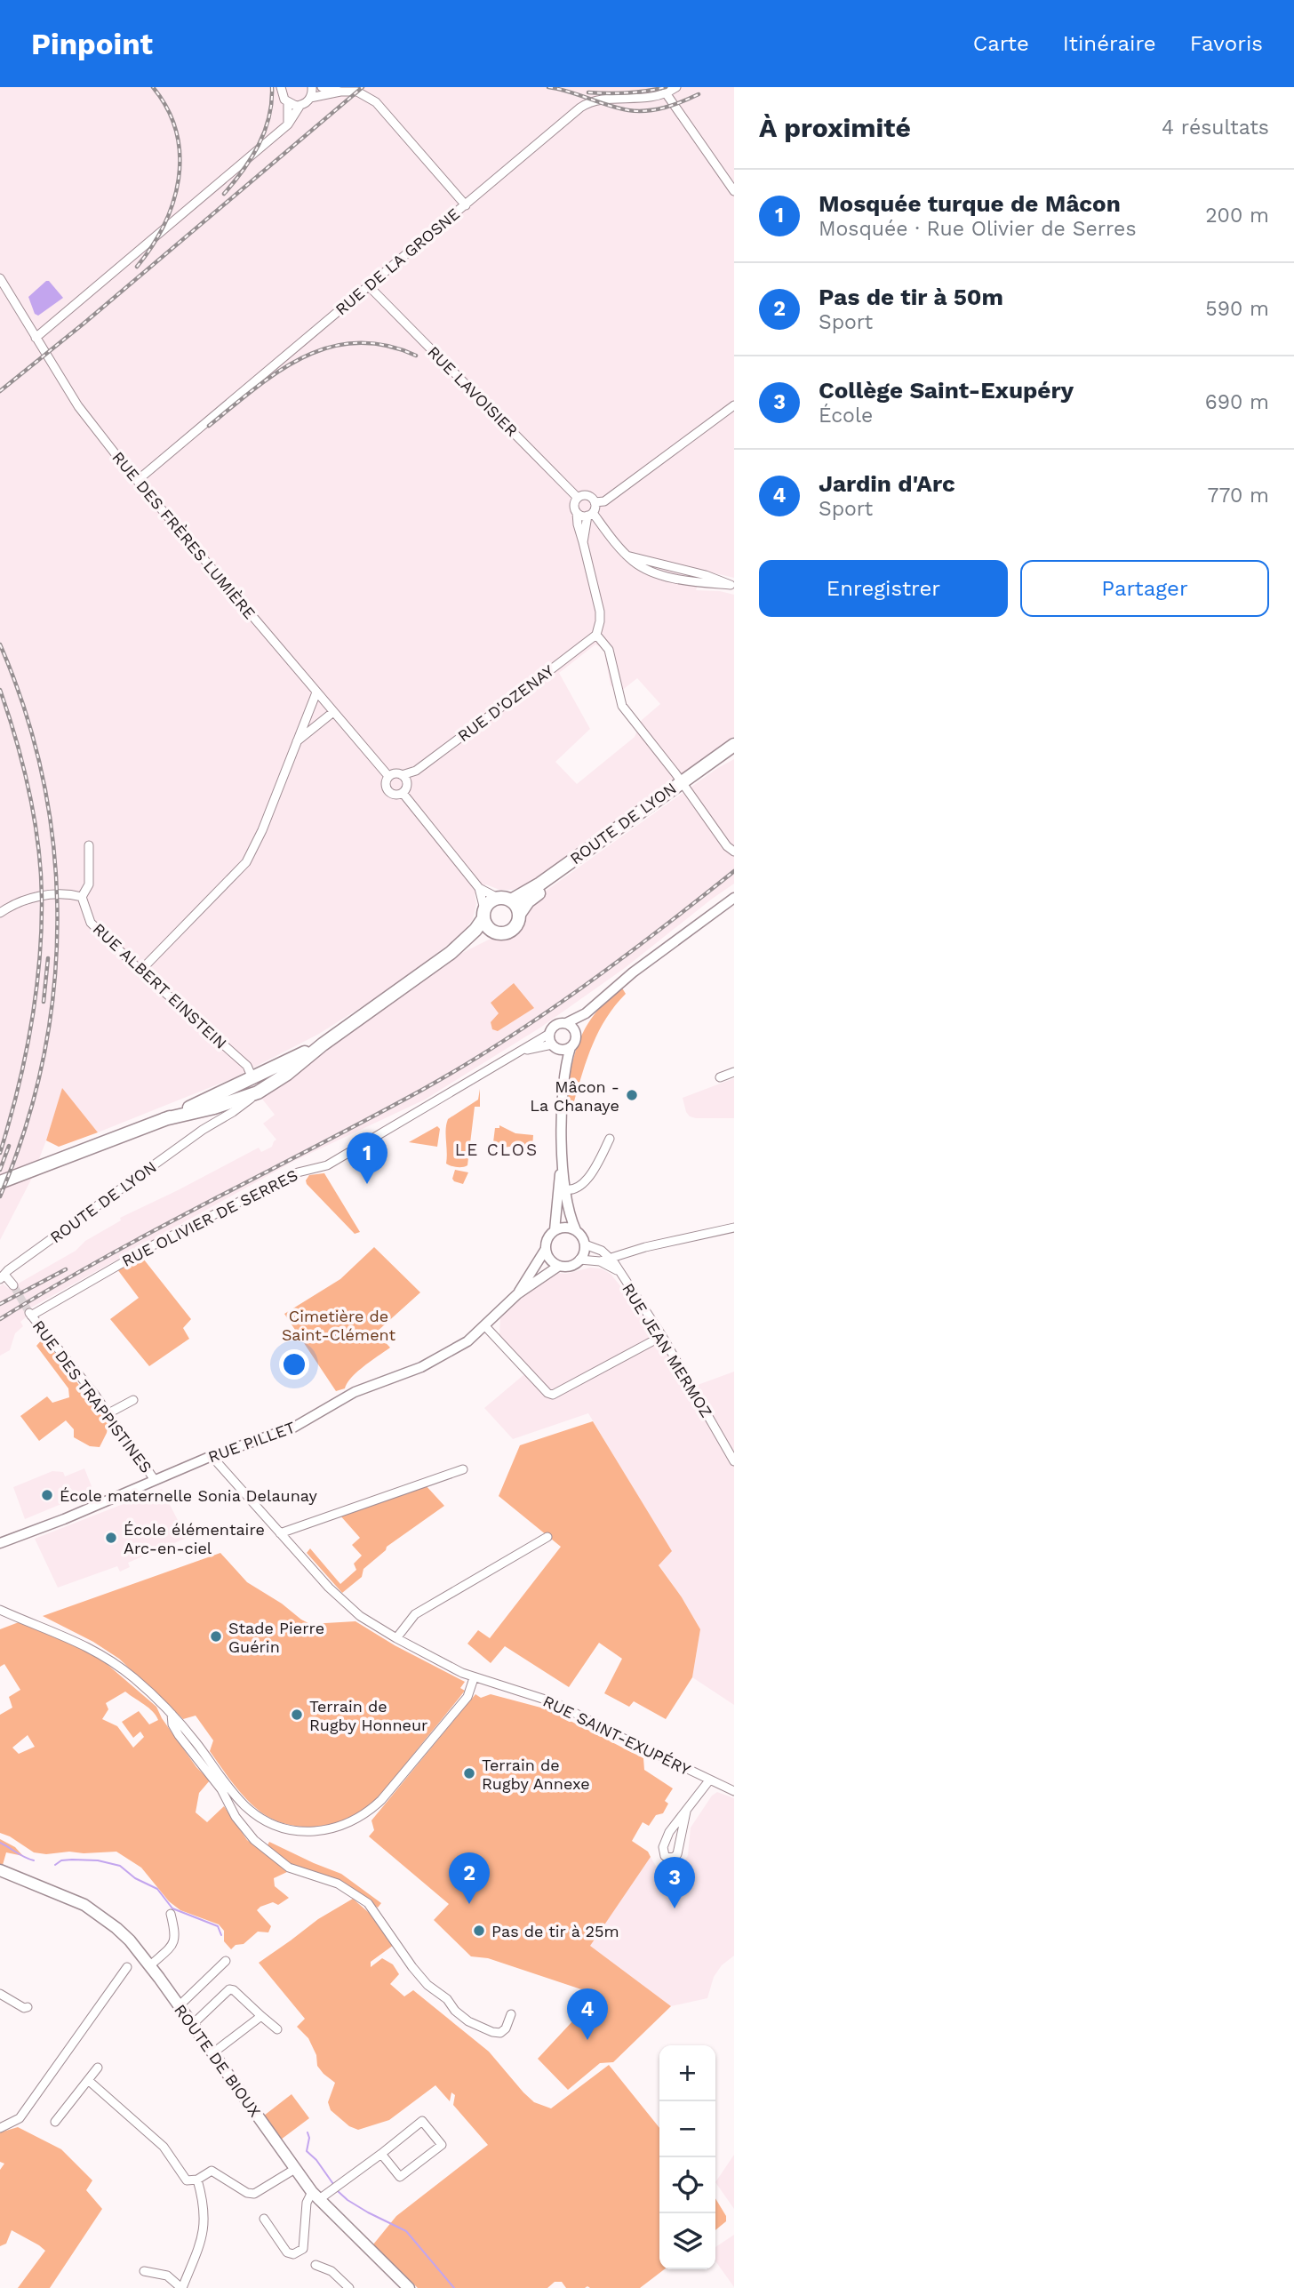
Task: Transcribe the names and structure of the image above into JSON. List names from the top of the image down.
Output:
{
  "streets": {
    "main road": ["ROUTE DE LYON", "ROUTE DE BIOUX"],
    "street": [
      "RUE DE LA GROSNE",
      "RUE LAVOISIER",
      "RUE DES FRÈRES LUMIÈRE",
      "RUE D'OZENAY",
      "RUE ALBERT EINSTEIN",
      "RUE OLIVIER DE SERRES",
      "RUE JEAN MERMOZ",
      "RUE DES TRAPPISTINES",
      "RUE PILLET",
      "RUE SAINT-EXUPÉRY"
    ]
  },
  "crossings": [
    ["RUE DE LA GROSNE", "RUE LAVOISIER"],
    ["RUE DE LA GROSNE", "RUE DES FRÈRES LUMIÈRE"],
    ["RUE DES FRÈRES LUMIÈRE", "RUE D'OZENAY"],
    ["RUE OLIVIER DE SERRES", "RUE DES TRAPPISTINES"],
    ["RUE JEAN MERMOZ", "RUE PILLET"],
    ["RUE DES TRAPPISTINES", "RUE PILLET"],
    ["RUE PILLET", "RUE SAINT-EXUPÉRY"]
  ],
  "districts": ["LE CLOS"],
  "parks": ["Cimetière de Saint-Clément"],
  "places": [
    "Mâcon - La Chanaye",
    "École maternelle Sonia Delaunay",
    "École élémentaire Arc-en-ciel",
    "Stade Pierre Guérin",
    "Terrain de Rugby Honneur",
    "Terrain de Rugby Annexe",
    "Pas de tir à 25m"
  ],
  "page": {
    "header": "Pinpoint",
    "nav": ["Carte", "Itinéraire", "Favoris"],
    "heading": ["À proximité", "4 résultats"],
    "list": [
      {
        "mark": "1",
        "name": "Mosquée turque de Mâcon",
        "note": "Mosquée · Rue Olivier de Serres",
        "value": "200 m"
      },
      {
        "mark": "2",
        "name": "Pas de tir à 50m",
        "note": "Sport",
        "value": "590 m"
      },
      {
        "mark": "3",
        "name": "Collège Saint-Exupéry",
        "note": "École",
        "value": "690 m"
      },
      {
        "mark": "4",
        "name": "Jardin d'Arc",
        "note": "Sport",
        "value": "770 m"
      }
    ],
    "buttons": ["Enregistrer", "Partager"],
    "pins": [
      "1",
      "2",
      "3",
      "4"
    ],
    "map_buttons": ["+", "−"]
  }
}
